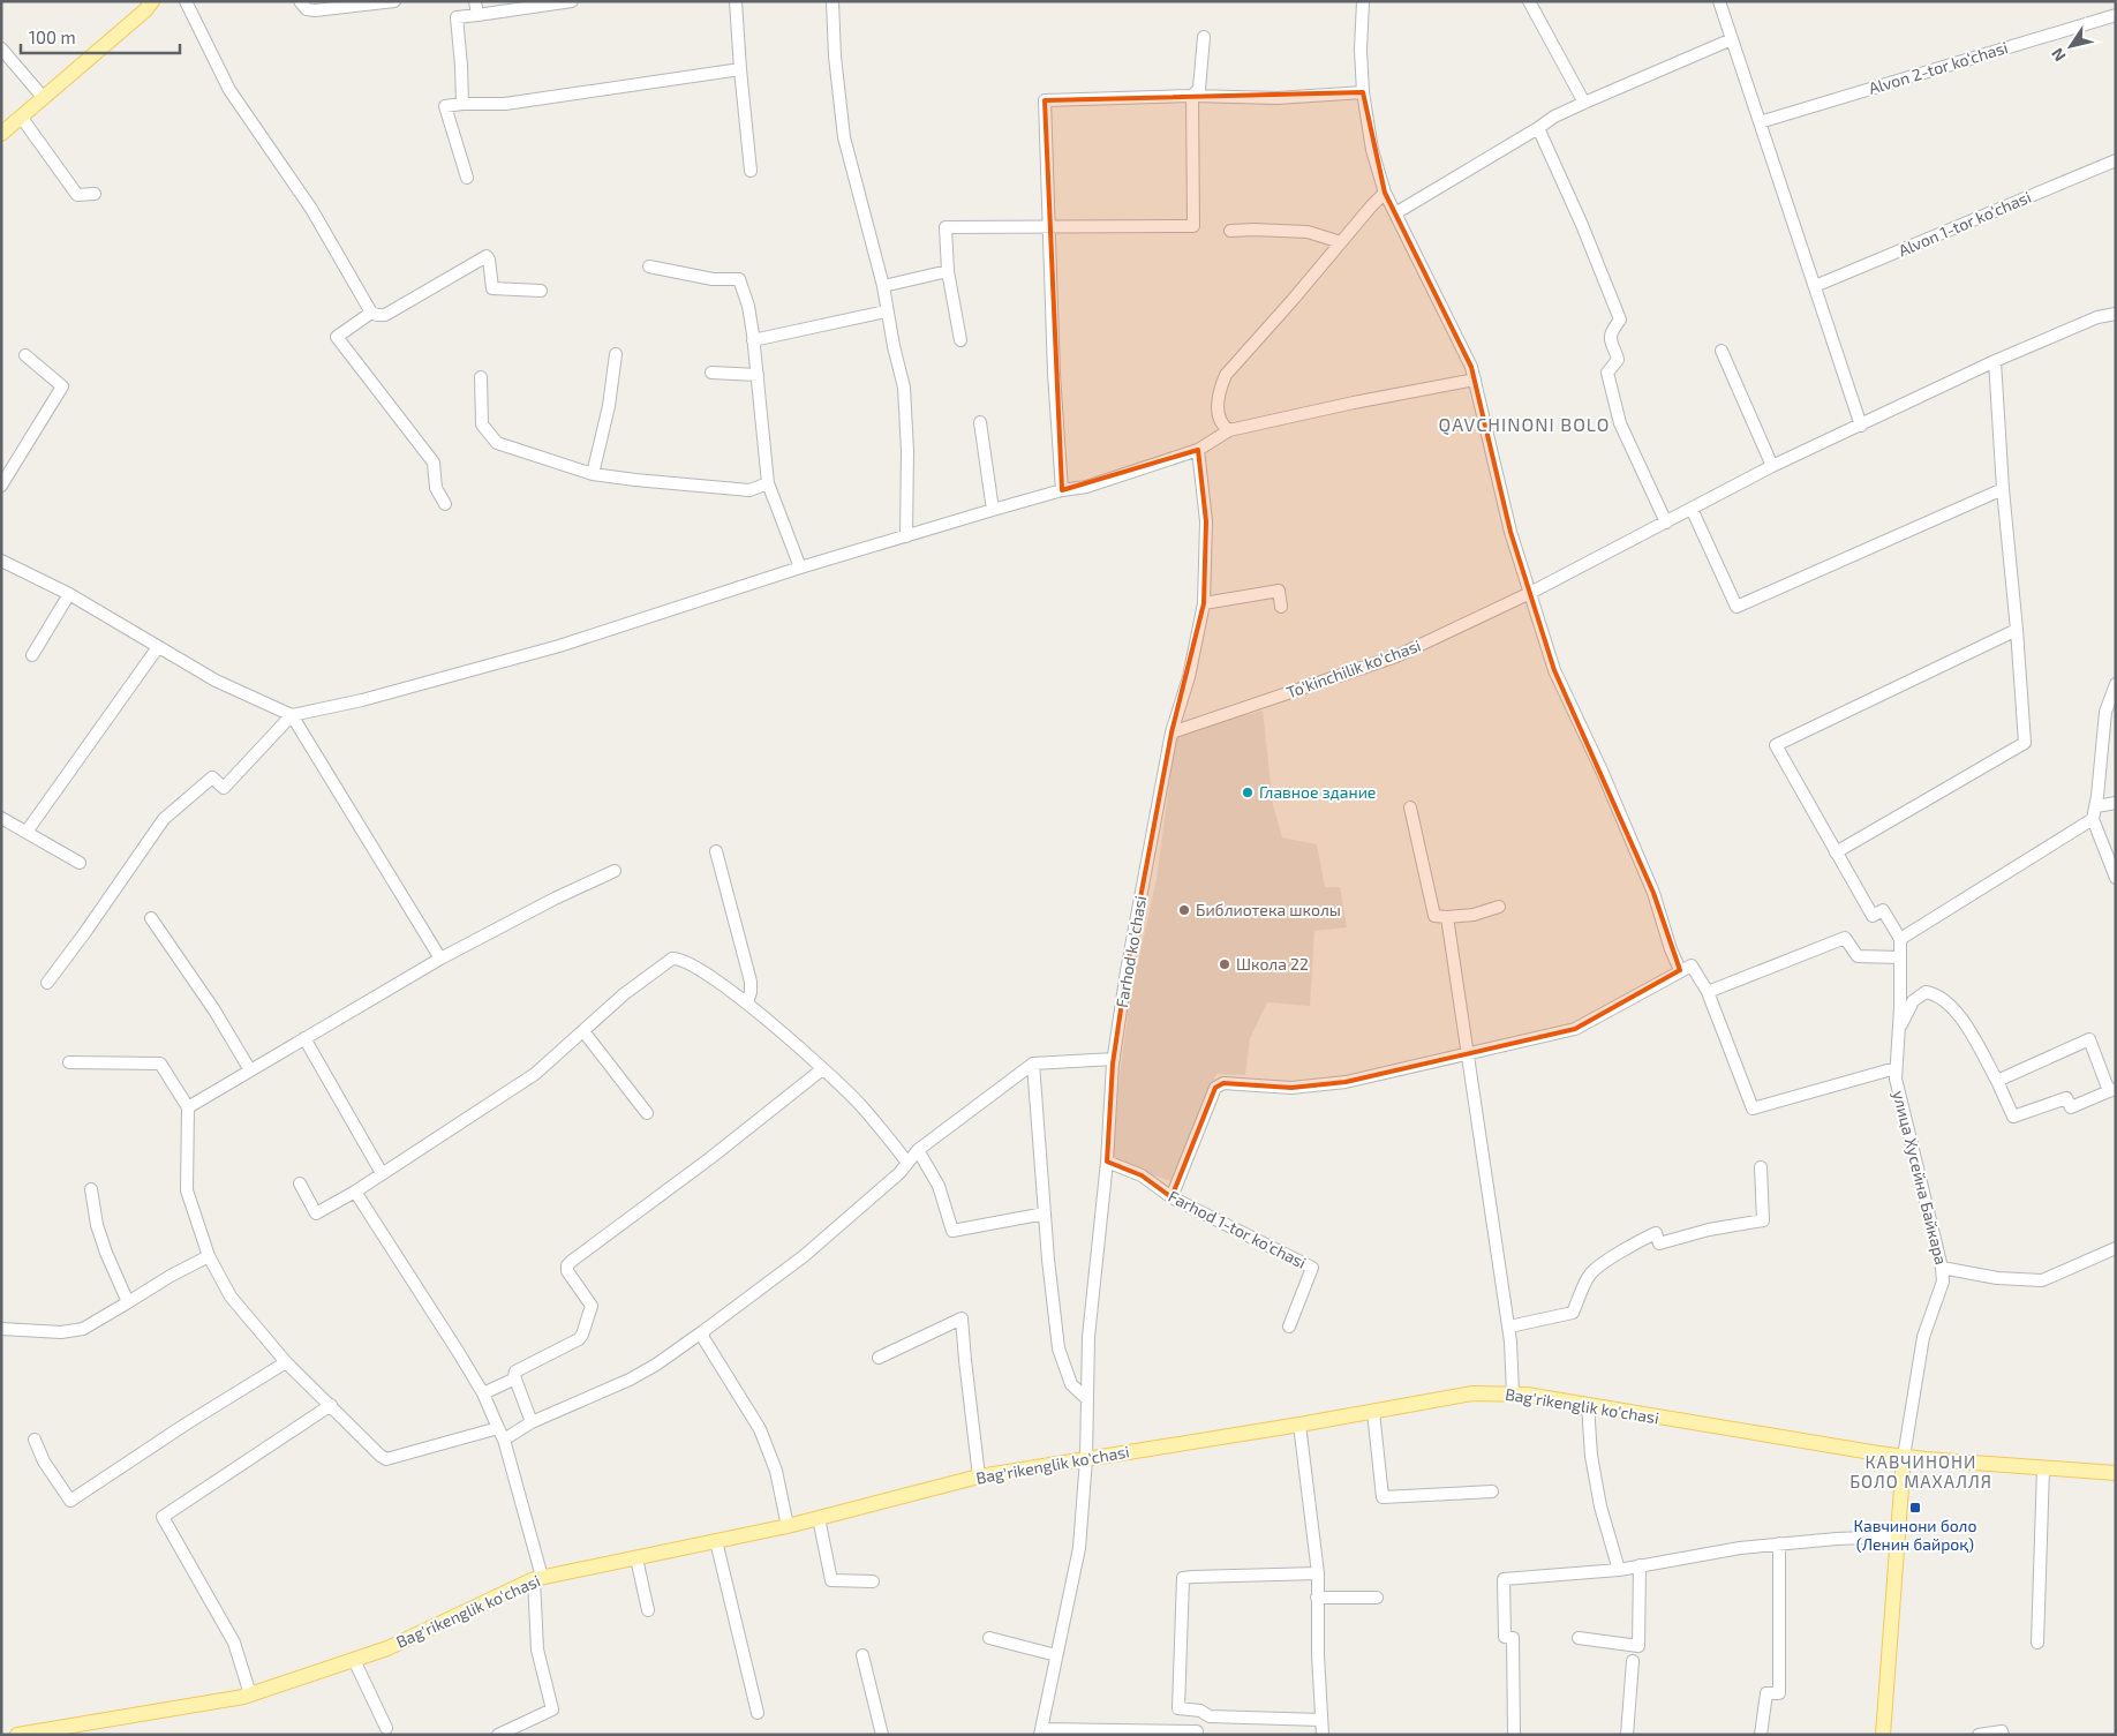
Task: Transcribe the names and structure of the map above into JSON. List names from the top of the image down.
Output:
{
  "streets": {
    "main road": ["Bag'rikenglik ko'chasi"],
    "street": [
      "Alvon 2-tor ko‘chasi",
      "Alvon 1-tor ko‘chasi",
      "To'kinchilik ko'chasi",
      "Farhod ko'chasi",
      "улица Хусейна Байкара",
      "Farhod 1-tor ko'chasi"
    ]
  },
  "crossings": [
    ["To'kinchilik ko'chasi", "Farhod ko'chasi"],
    ["Farhod ko'chasi", "Farhod 1-tor ko'chasi"],
    ["Farhod ko'chasi", "Bag'rikenglik ko'chasi"],
    ["улица Хусейна Байкара", "Bag'rikenglik ko'chasi"]
  ],
  "districts": ["QAVCHINONI BOLO", "КАВЧИНОНИ БОЛО МАХАЛЛЯ"],
  "places": {
    "other": ["Главное здание", "Библиотека школы", "Школа 22"],
    "transit": ["Кавчинони боло (Ленин байроқ)"]
  },
  "scale_bar": "100 m",
  "north": "bottom left"
}
